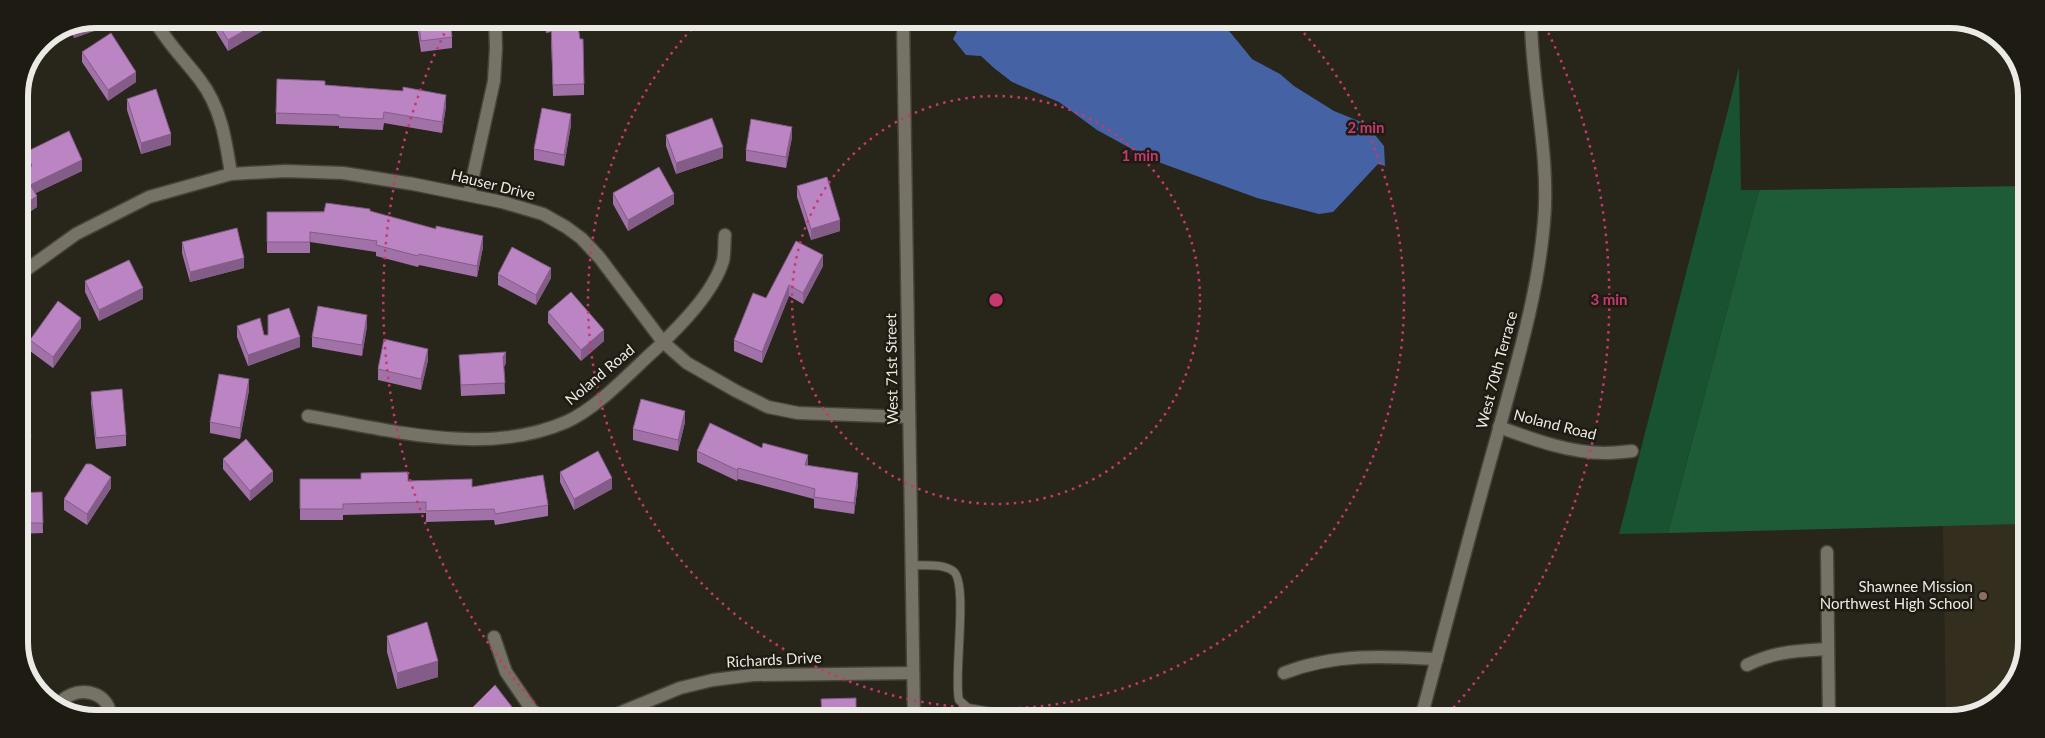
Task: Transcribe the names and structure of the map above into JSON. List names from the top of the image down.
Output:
{
  "streets": {
    "street": [
      "Hauser Drive",
      "West 71st Street",
      "West 70th Terrace",
      "Noland Road",
      "Richards Drive"
    ]
  },
  "crossings": [
    ["Hauser Drive", "West 71st Street"],
    ["Hauser Drive", "Noland Road"],
    ["West 71st Street", "Richards Drive"],
    ["West 70th Terrace", "Noland Road"]
  ],
  "places": ["Shawnee Mission Northwest High School"],
  "rings": ["2 min", "1 min", "3 min"]
}
